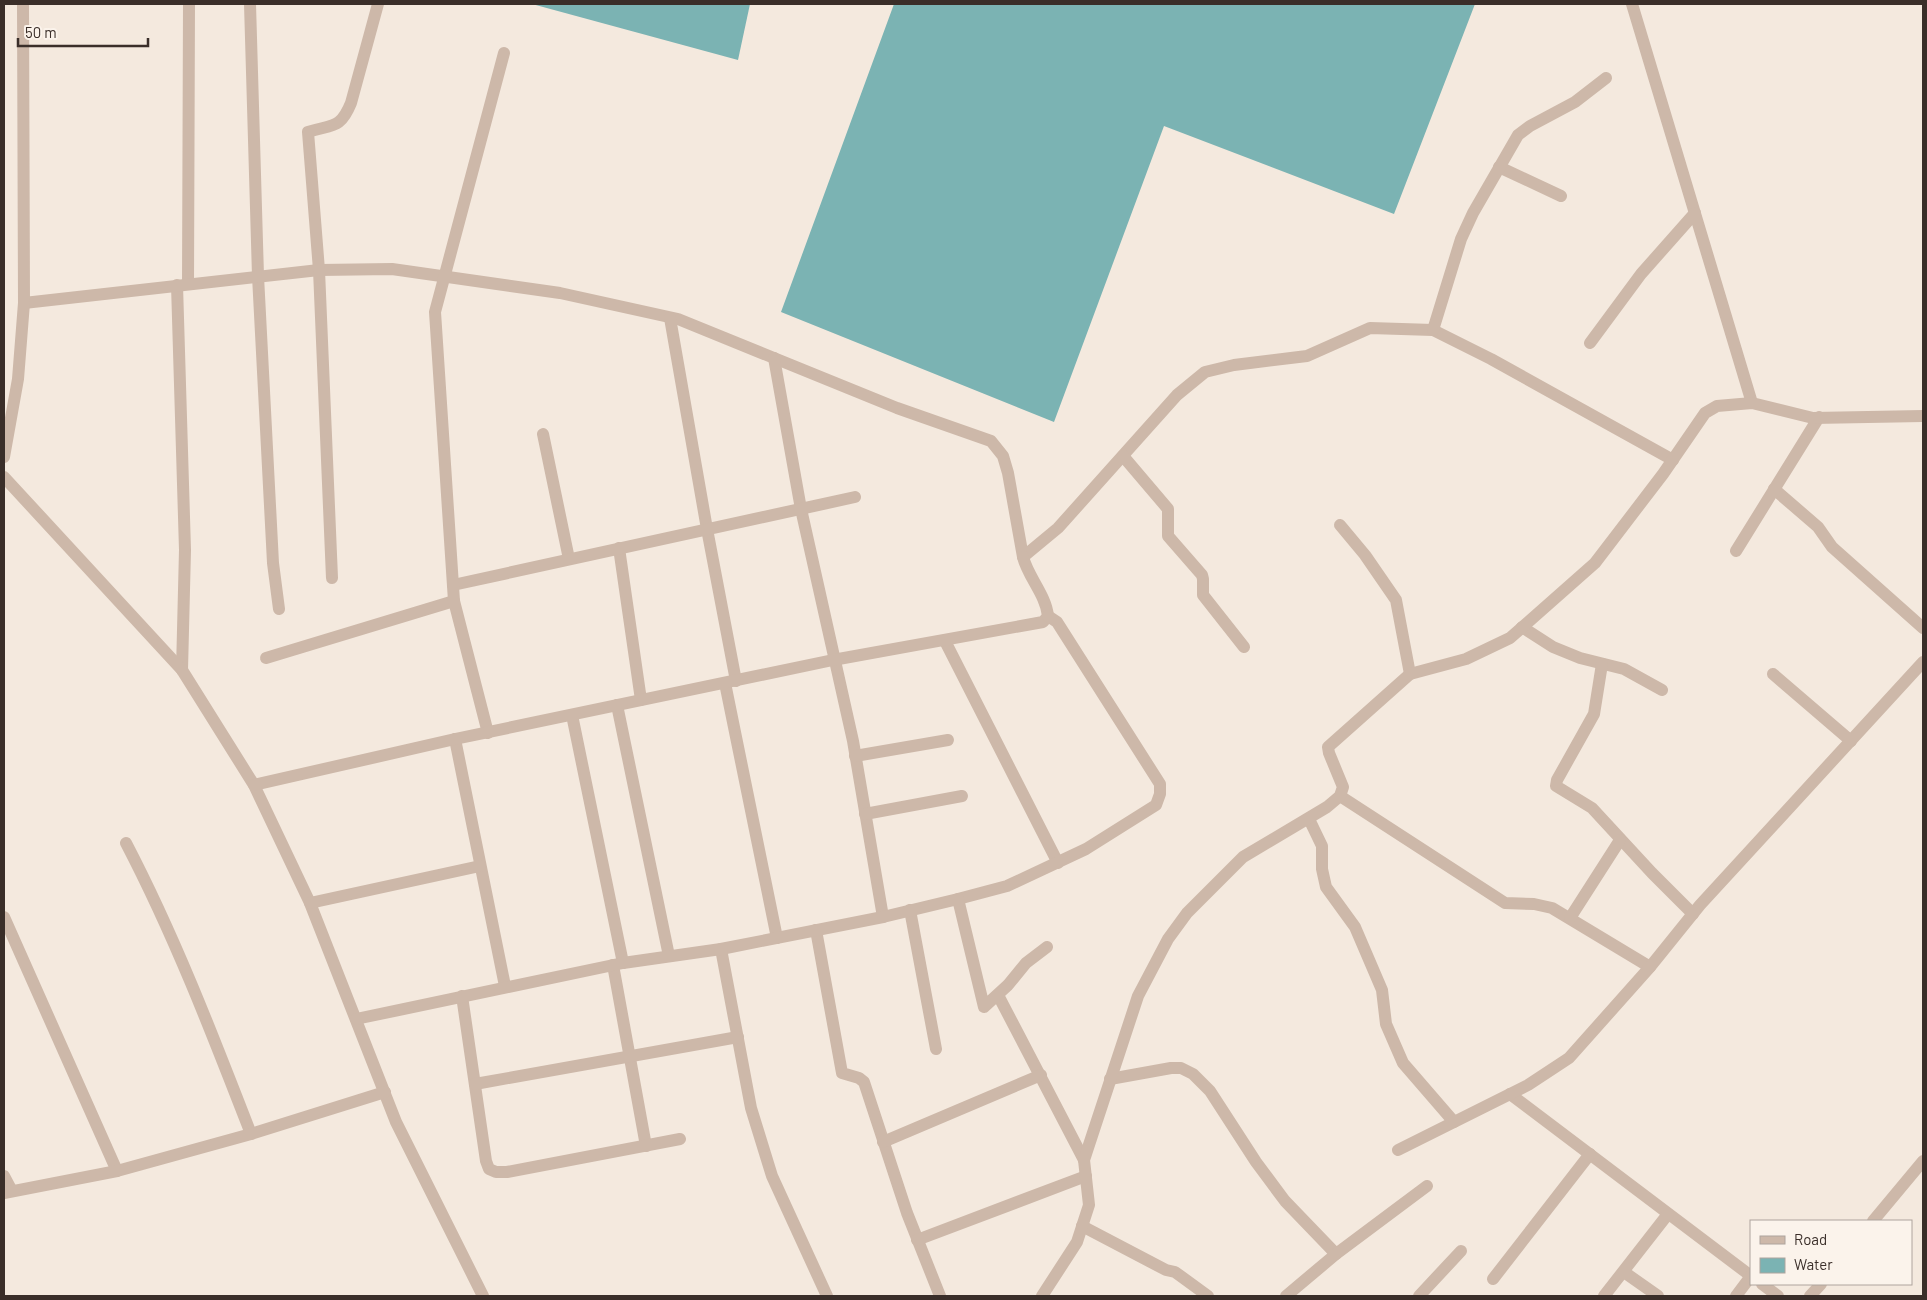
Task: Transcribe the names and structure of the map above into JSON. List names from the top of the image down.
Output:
{
  "legend": ["Road", "Water"],
  "scale_bar": "50 m"
}
